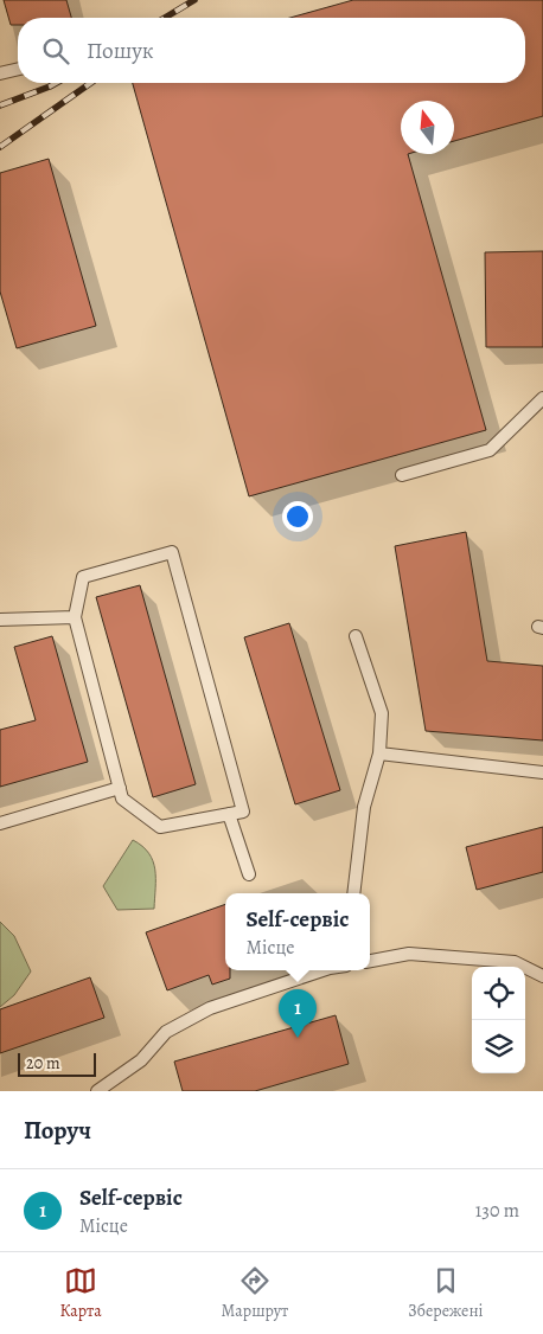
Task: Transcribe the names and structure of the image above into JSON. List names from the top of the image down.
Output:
{
  "scale_bar": "20 m",
  "north": "top",
  "page": {
    "search": "Пошук",
    "popup": ["Self-сервіс", "Місце"],
    "pins": "1",
    "scale": "20 m",
    "heading": "Поруч",
    "list": [
      {
        "mark": "1",
        "name": "Self-сервіс",
        "note": "Місце",
        "value": "130 m"
      }
    ],
    "nav": ["Карта", "Маршрут", "Збережені"]
  }
}
